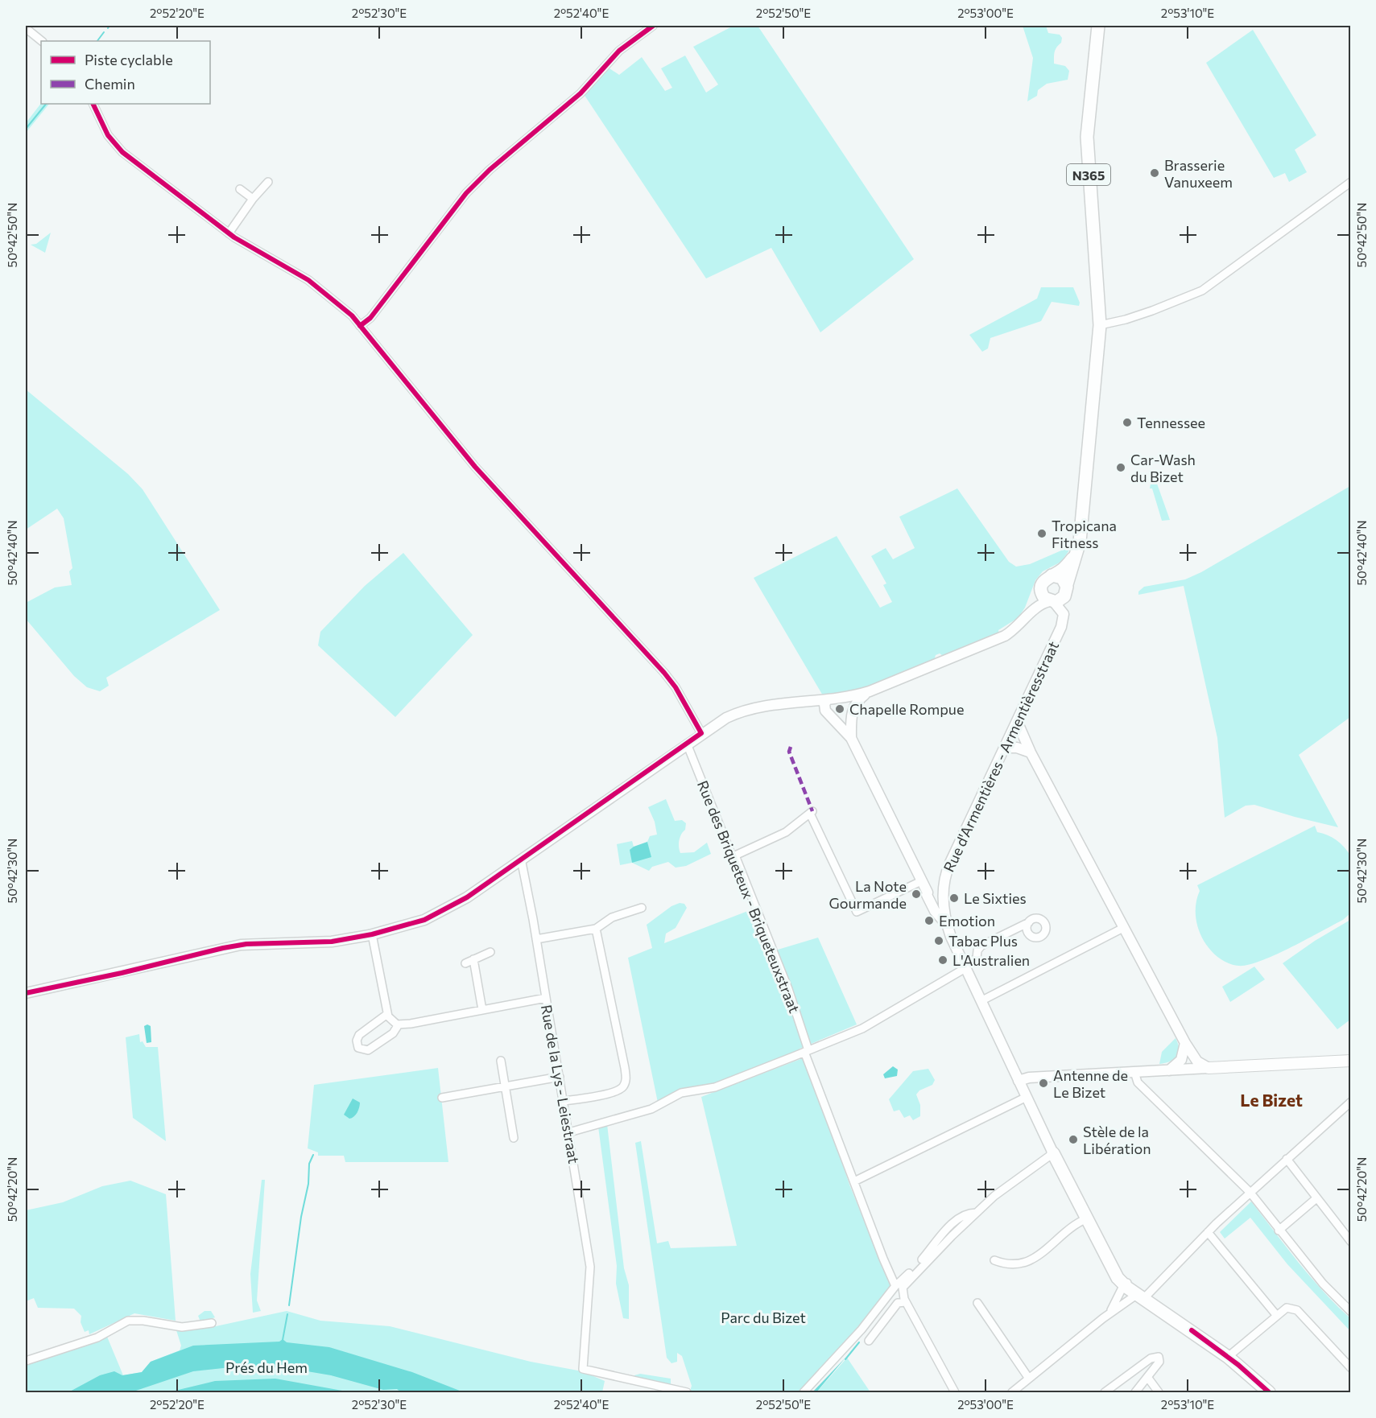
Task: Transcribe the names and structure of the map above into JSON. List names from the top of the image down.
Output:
{
  "streets": {
    "main road": ["N365"],
    "street": ["Rue d'Armentières - Armentièresstraat", "Rue des Briqueteux - Briqueteuxstraat", "Rue de la Lys - Leiestraat"]
  },
  "crossings": [
    ["N365", "Rue d'Armentières - Armentièresstraat"]
  ],
  "districts": ["Le Bizet"],
  "parks": ["Parc du Bizet", "Prés du Hem"],
  "places": [
    "Brasserie Vanuxeem",
    "Tennessee",
    "Car-Wash du Bizet",
    "Tropicana Fitness",
    "Chapelle Rompue",
    "La Note Gourmande",
    "Le Sixties",
    "Emotion",
    "Tabac Plus",
    "L'Australien",
    "Antenne de Le Bizet",
    "Stèle de la Libération"
  ],
  "legend": ["Piste cyclable", "Chemin"],
  "coordinates": [
    "2°52'20\"E",
    "2°52'30\"E",
    "2°52'40\"E",
    "2°52'50\"E",
    "2°53'00\"E",
    "2°53'10\"E",
    "50°42'50\"N",
    "50°42'40\"N",
    "50°42'30\"N",
    "50°42'20\"N"
  ]
}
